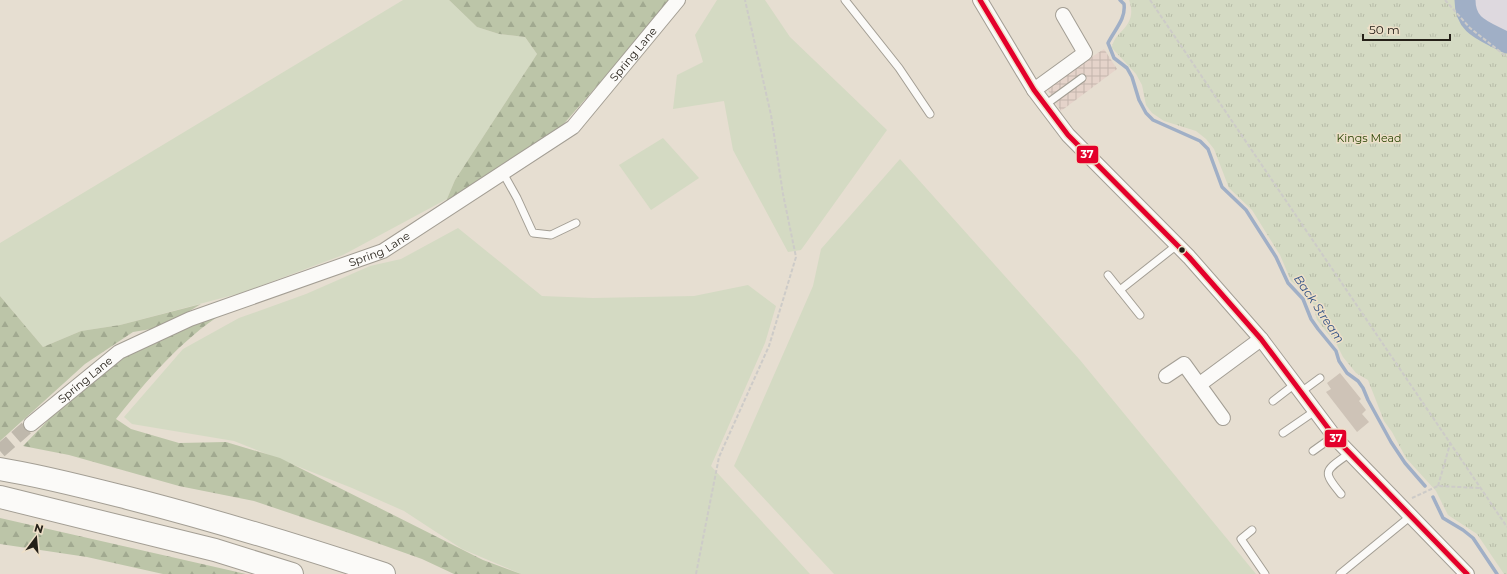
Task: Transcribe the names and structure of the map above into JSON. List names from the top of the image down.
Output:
{
  "streets": {
    "street": ["Spring Lane"]
  },
  "water": ["Back Stream"],
  "parks": ["Kings Mead"],
  "lines": ["transit line 37"],
  "scale_bar": "50 m",
  "north": "top"
}
